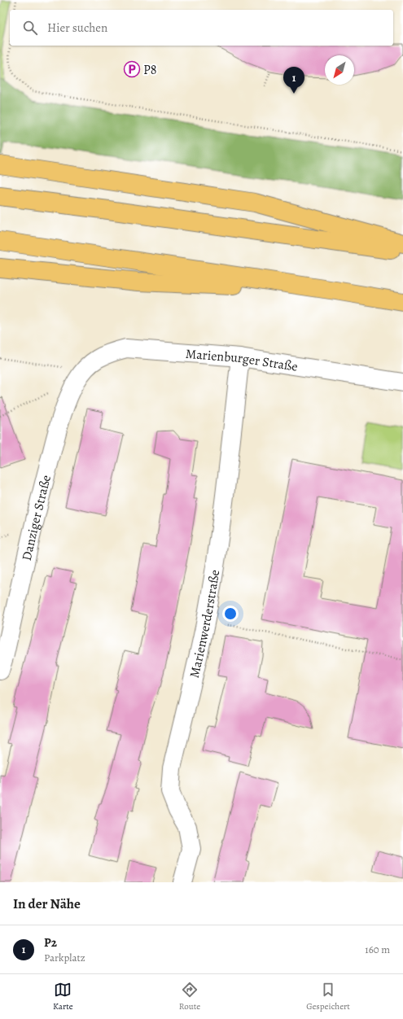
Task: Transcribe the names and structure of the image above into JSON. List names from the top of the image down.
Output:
{
  "streets": {
    "street": ["Marienburger Straße", "Danziger Straße", "Marienwerderstraße"]
  },
  "crossings": [
    ["Marienburger Straße", "Danziger Straße"],
    ["Marienburger Straße", "Marienwerderstraße"]
  ],
  "places": {
    "parking": ["P8"]
  },
  "north": "bottom left",
  "page": {
    "search": "Hier suchen",
    "pins": "1",
    "heading": "In der Nähe",
    "list": [
      {
        "mark": "1",
        "name": "P2",
        "note": "Parkplatz",
        "value": "160 m"
      }
    ],
    "nav": ["Karte", "Route", "Gespeichert"]
  }
}
